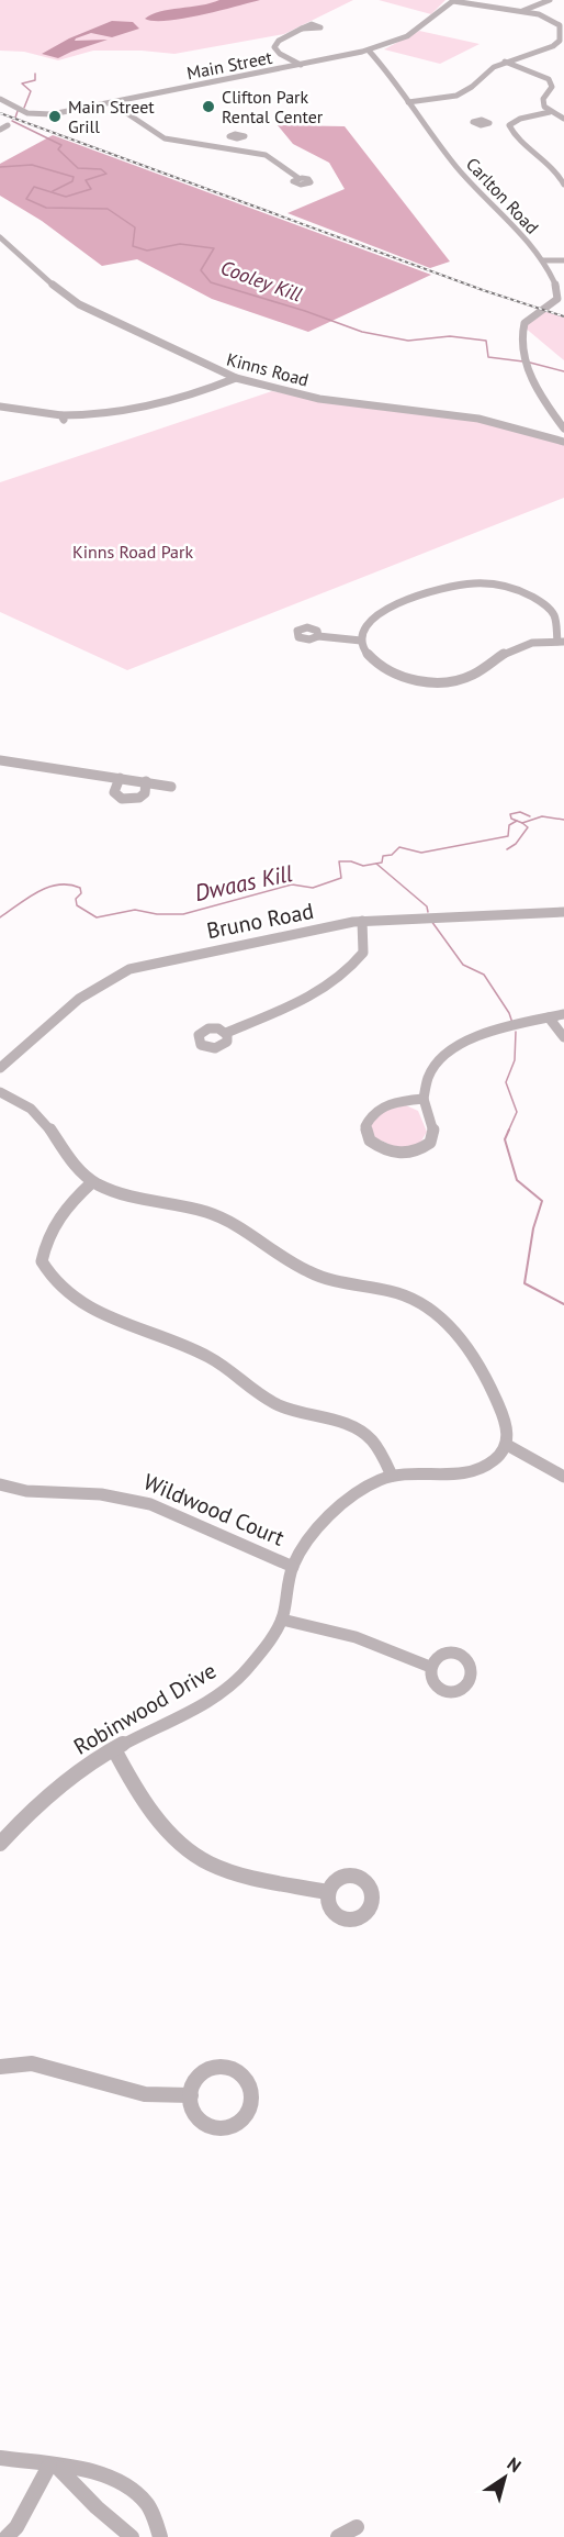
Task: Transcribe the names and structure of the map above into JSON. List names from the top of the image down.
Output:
{
  "streets": {
    "street": [
      "Main Street",
      "Carlton Road",
      "Kinns Road",
      "Bruno Road",
      "Wildwood Court",
      "Robinwood Drive"
    ]
  },
  "crossings": [
    ["Main Street", "Carlton Road"],
    ["Wildwood Court", "Robinwood Drive"]
  ],
  "water": ["Cooley Kill", "Dwaas Kill"],
  "parks": ["Kinns Road Park"],
  "places": ["Clifton Park Rental Center", "Main Street Grill"],
  "north": "top right"
}
